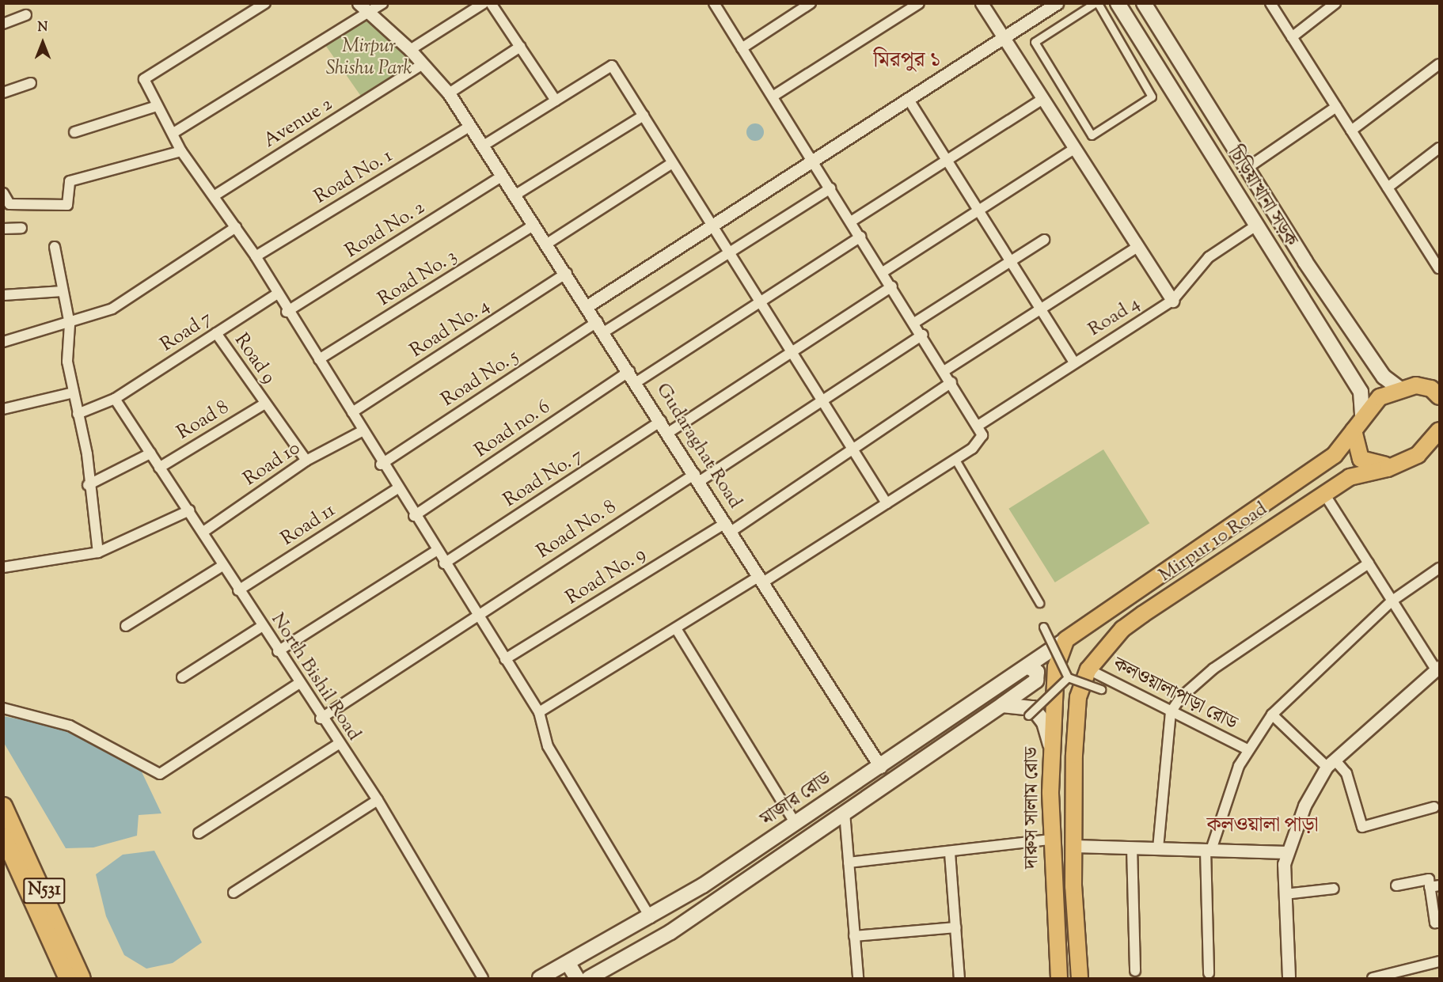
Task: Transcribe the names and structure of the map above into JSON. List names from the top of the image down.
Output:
{
  "streets": {
    "highway": ["N531"],
    "main road": [
      "চিড়িয়াখানা সড়ক",
      "Mirpur 10 Road",
      "মাজার রোড",
      "দারুস সালাম রোড"
    ],
    "street": [
      "Avenue 2",
      "Road No. 1",
      "Road No. 2",
      "Road No. 3",
      "Road 4",
      "Road No. 4",
      "Road 7",
      "Road 9",
      "Road No. 5",
      "Road 8",
      "Road no. 6",
      "Gudaraghat Road",
      "Road 10",
      "Road No. 7",
      "Road 11",
      "Road No. 8",
      "Road No. 9",
      "North Bishil Road",
      "কলওয়ালাপাড়া রোড"
    ]
  },
  "crossings": [
    ["Avenue 2", "Gudaraghat Road"],
    ["Road No. 1", "Gudaraghat Road"],
    ["চিড়িয়াখানা সড়ক", "Road 4"],
    ["Road No. 2", "Gudaraghat Road"],
    ["Road No. 3", "Gudaraghat Road"],
    ["Road No. 4", "Gudaraghat Road"],
    ["Road 7", "Road 9"],
    ["Road 7", "North Bishil Road"],
    ["Road 9", "Road 8"],
    ["Road 9", "Road 10"],
    ["Road No. 5", "Gudaraghat Road"],
    ["Road 8", "North Bishil Road"],
    ["Road no. 6", "Gudaraghat Road"],
    ["Gudaraghat Road", "Road No. 7"],
    ["Gudaraghat Road", "Road No. 8"],
    ["Gudaraghat Road", "Road No. 9"],
    ["Gudaraghat Road", "মাজার রোড"],
    ["Road 10", "North Bishil Road"],
    ["Road 11", "North Bishil Road"],
    ["Road No. 8", "North Bishil Road"],
    ["Mirpur 10 Road", "কলওয়ালাপাড়া রোড"],
    ["Mirpur 10 Road", "মাজার রোড"],
    ["Mirpur 10 Road", "দারুস সালাম রোড"],
    ["মাজার রোড", "দারুস সালাম রোড"]
  ],
  "districts": ["মিরপুর ১", "কলওয়ালা পাড়া"],
  "parks": ["Mirpur Shishu Park"],
  "north": "top"
}
